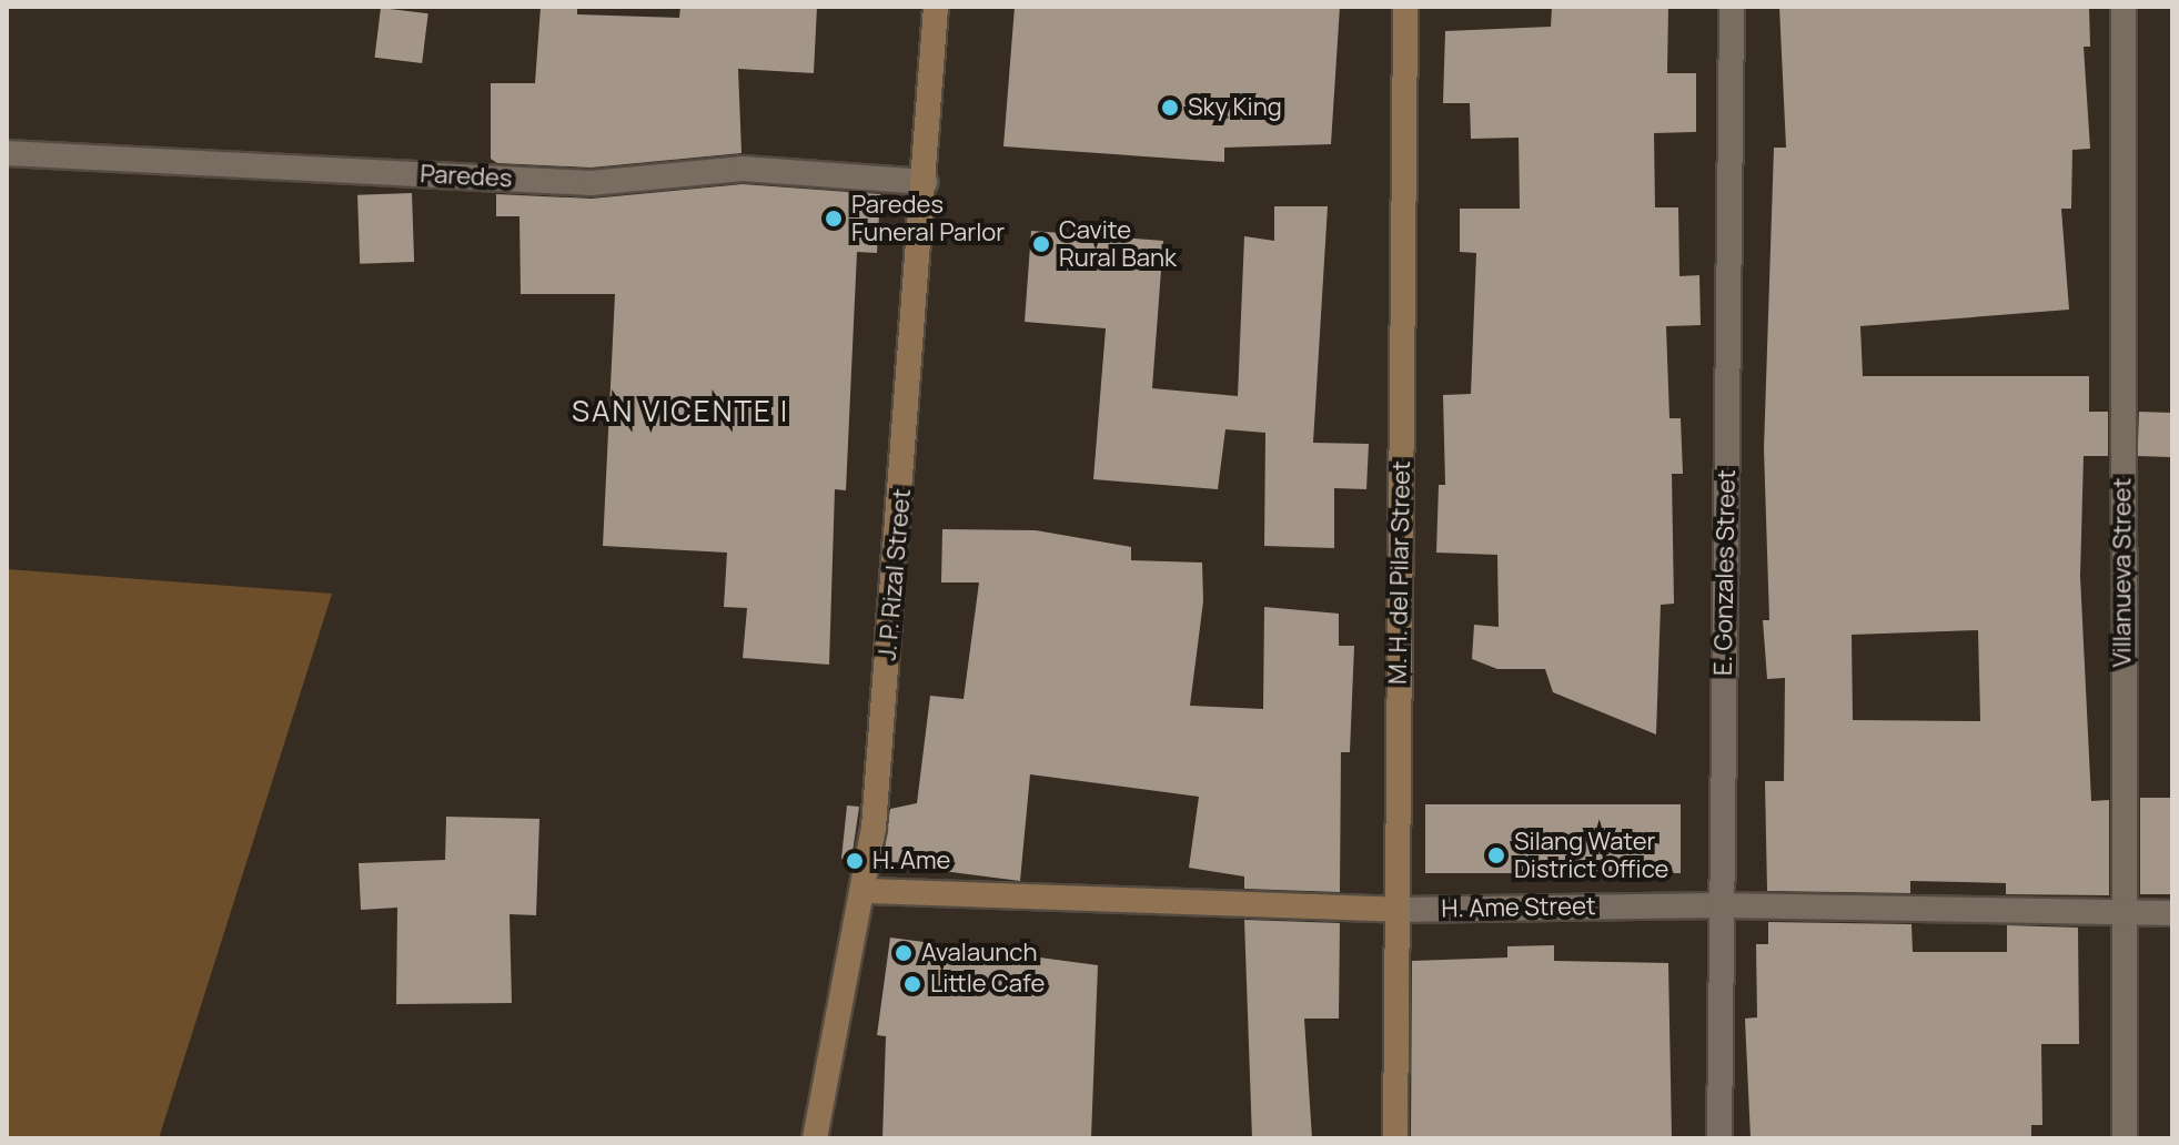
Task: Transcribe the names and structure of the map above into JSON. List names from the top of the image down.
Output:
{
  "streets": {
    "main road": ["M. H. del Pilar Street", "J. P. Rizal Street", "H. Ame Street"],
    "street": ["Paredes", "E. Gonzales Street", "Villanueva Street"]
  },
  "crossings": [
    ["Paredes", "J. P. Rizal Street"],
    ["M. H. del Pilar Street", "H. Ame Street"],
    ["E. Gonzales Street", "H. Ame Street"],
    ["Villanueva Street", "H. Ame Street"],
    ["J. P. Rizal Street", "H. Ame Street"]
  ],
  "districts": ["SAN VICENTE I"],
  "places": [
    "Sky King",
    "Paredes Funeral Parlor",
    "Cavite Rural Bank",
    "Silang Water District Office",
    "H. Ame",
    "Avalaunch",
    "Little Cafe"
  ]
}
